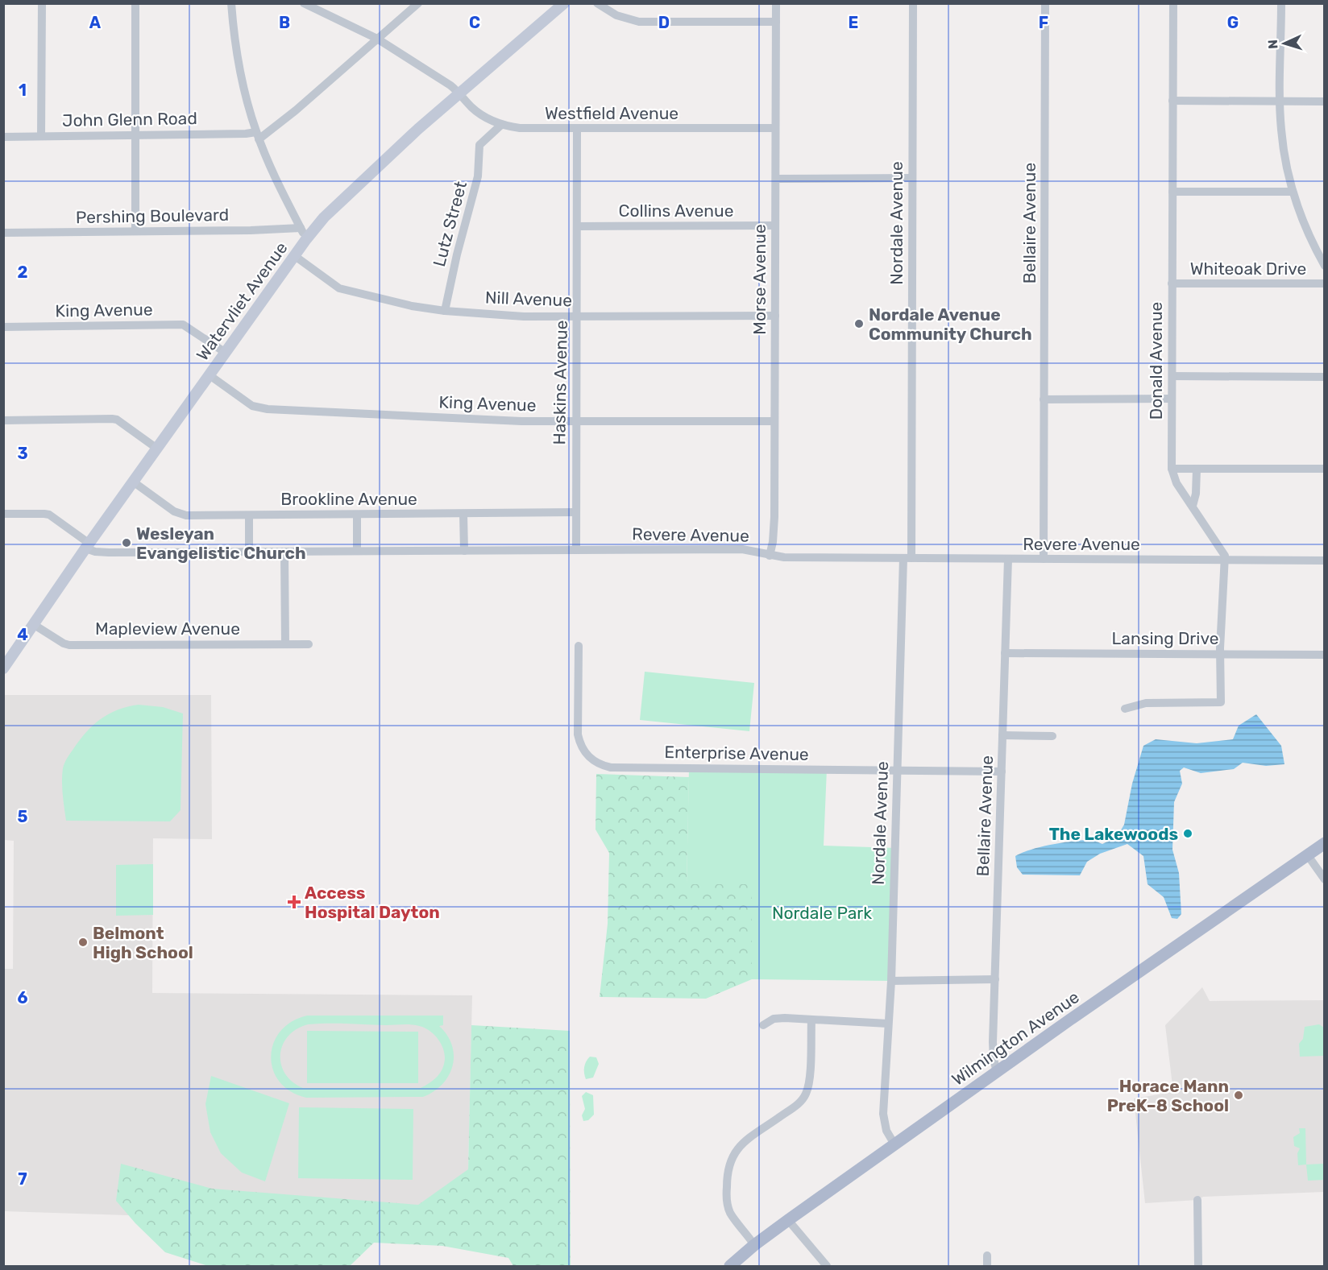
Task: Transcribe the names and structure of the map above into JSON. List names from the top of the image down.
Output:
{
  "streets": {
    "main road": ["Wilmington Avenue"],
    "street": [
      "Westfield Avenue",
      "John Glenn Road",
      "Collins Avenue",
      "Pershing Boulevard",
      "Nordale Avenue",
      "Bellaire Avenue",
      "Lutz Street",
      "Whiteoak Drive",
      "Morse Avenue",
      "Nill Avenue",
      "Watervliet Avenue",
      "King Avenue",
      "Donald Avenue",
      "Haskins Avenue",
      "Brookline Avenue",
      "Revere Avenue",
      "Mapleview Avenue",
      "Lansing Drive",
      "Enterprise Avenue"
    ]
  },
  "crossings": [
    ["Westfield Avenue", "Lutz Street"],
    ["Westfield Avenue", "Morse Avenue"],
    ["Westfield Avenue", "Watervliet Avenue"],
    ["Westfield Avenue", "Haskins Avenue"],
    ["Collins Avenue", "Morse Avenue"],
    ["Collins Avenue", "Haskins Avenue"],
    ["Nordale Avenue", "Revere Avenue"],
    ["Nordale Avenue", "Enterprise Avenue"],
    ["Nordale Avenue", "Wilmington Avenue"],
    ["Bellaire Avenue", "Revere Avenue"],
    ["Bellaire Avenue", "Lansing Drive"],
    ["Bellaire Avenue", "Enterprise Avenue"],
    ["Bellaire Avenue", "Wilmington Avenue"],
    ["Lutz Street", "Nill Avenue"],
    ["Whiteoak Drive", "Donald Avenue"],
    ["Morse Avenue", "Nill Avenue"],
    ["Morse Avenue", "King Avenue"],
    ["Morse Avenue", "Revere Avenue"],
    ["Nill Avenue", "Watervliet Avenue"],
    ["Nill Avenue", "Haskins Avenue"],
    ["Watervliet Avenue", "King Avenue"],
    ["Watervliet Avenue", "Brookline Avenue"],
    ["Watervliet Avenue", "Revere Avenue"],
    ["Watervliet Avenue", "Mapleview Avenue"],
    ["King Avenue", "Haskins Avenue"],
    ["Donald Avenue", "Revere Avenue"],
    ["Donald Avenue", "Lansing Drive"],
    ["Haskins Avenue", "Brookline Avenue"],
    ["Haskins Avenue", "Revere Avenue"]
  ],
  "parks": ["Nordale Park"],
  "places": {
    "other": [
      "Nordale Avenue Community Church",
      "Wesleyan Evangelistic Church",
      "The Lakewoods",
      "Belmont High School",
      "Horace Mann PreK–8 School"
    ],
    "health": ["Access Hospital Dayton"]
  },
  "north": "left",
  "grid": {
    "columns": [
      "A",
      "B",
      "C",
      "D",
      "E",
      "F",
      "G"
    ],
    "rows": [
      "1",
      "2",
      "3",
      "4",
      "5",
      "6",
      "7"
    ]
  }
}
